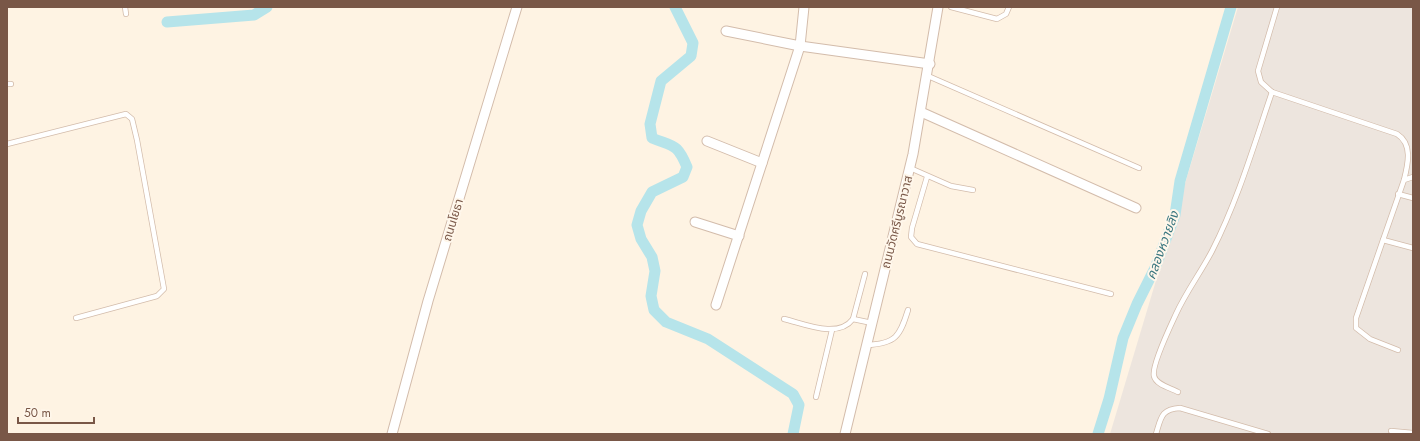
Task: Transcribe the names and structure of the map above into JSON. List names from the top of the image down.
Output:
{
  "streets": {
    "street": ["ถนนโยธา", "ถนนวัดศรีบูรณาวาส"]
  },
  "water": ["คลองหวายลิง"],
  "scale_bar": "50 m"
}
